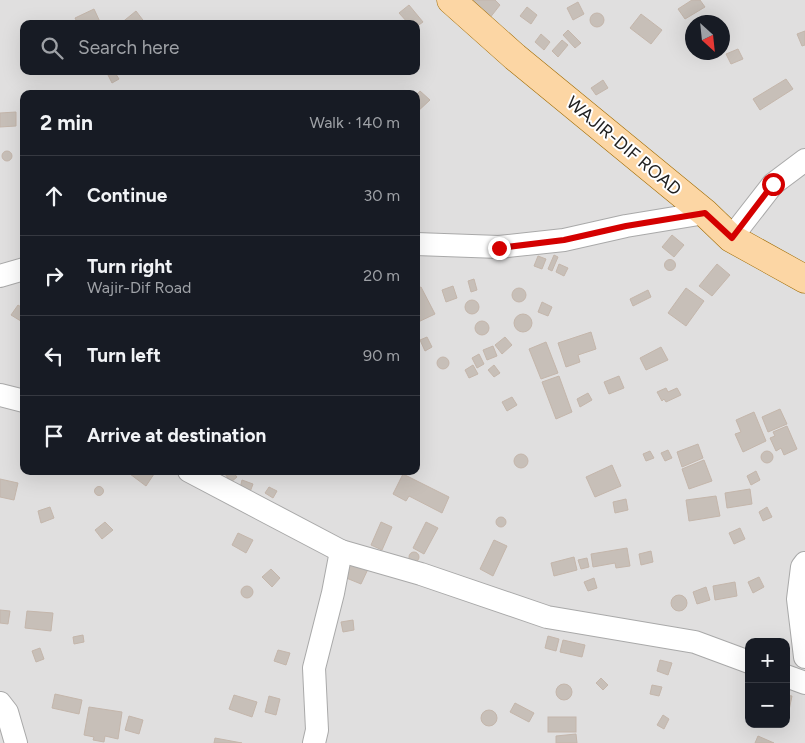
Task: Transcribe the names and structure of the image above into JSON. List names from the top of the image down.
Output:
{
  "streets": {
    "main road": ["WAJIR-DIF ROAD"]
  },
  "north": "bottom right",
  "page": {
    "search": "Search here",
    "heading": ["2 min", "Walk · 140 m"],
    "list": [
      ["Continue", "30 m"],
      ["Turn right", "Wajir-Dif Road", "20 m"],
      ["Turn left", "90 m"],
      "Arrive at destination"
    ],
    "map_buttons": ["+", "−"]
  }
}
